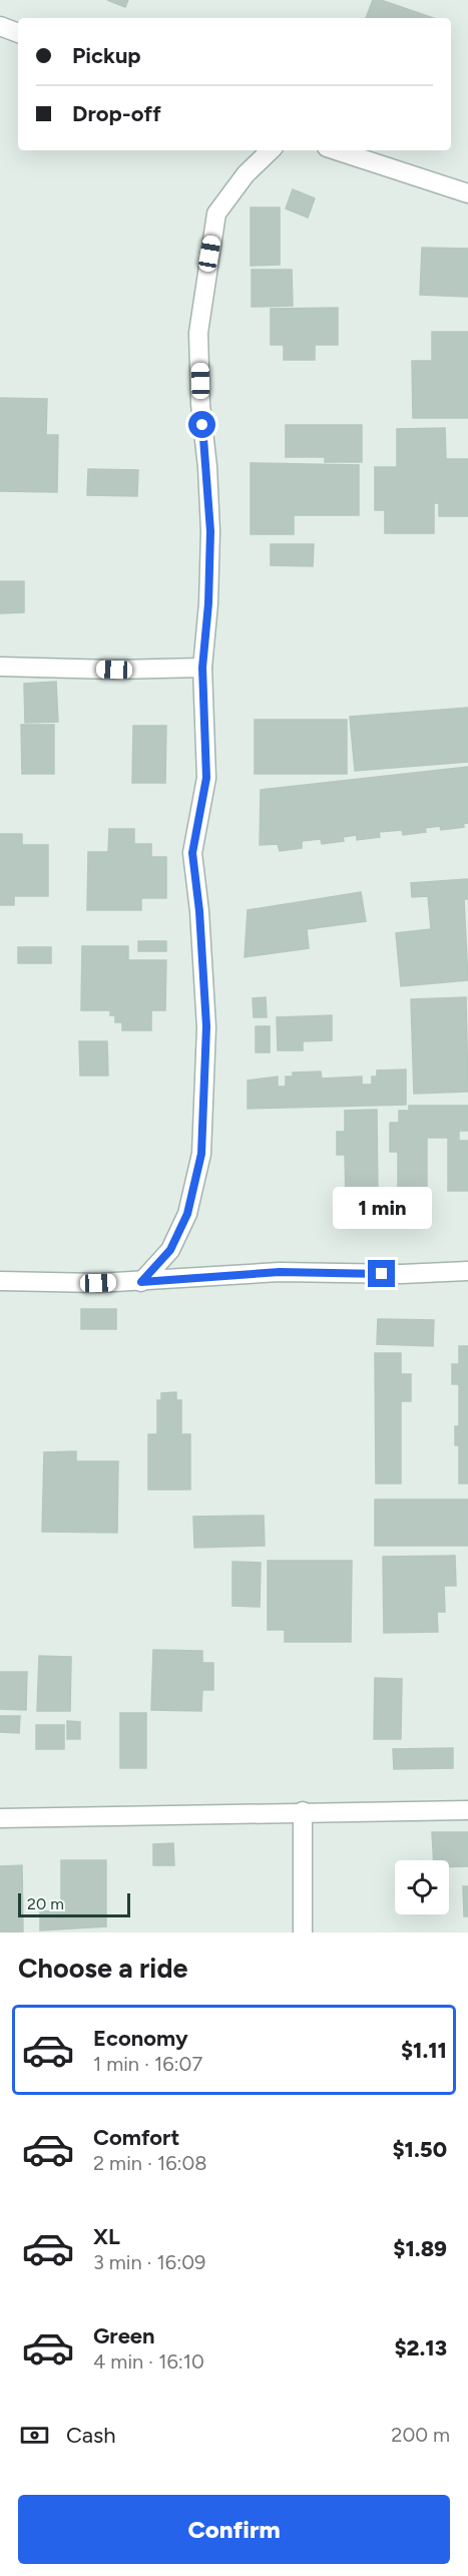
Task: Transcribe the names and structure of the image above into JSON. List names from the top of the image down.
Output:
{
  "scale_bar": "20 m",
  "page": {
    "banner": ["Pickup", "Drop-off"],
    "bubble": "1 min",
    "scale": "20 m",
    "heading": "Choose a ride",
    "list": [
      {
        "name": "Economy",
        "note": "1 min · 16:07",
        "value": "$1.11"
      },
      {
        "name": "Comfort",
        "note": "2 min · 16:08",
        "value": "$1.50"
      },
      {
        "name": "XL",
        "note": "3 min · 16:09",
        "value": "$1.89"
      },
      {
        "name": "Green",
        "note": "4 min · 16:10",
        "value": "$2.13"
      }
    ],
    "pay": ["Cash", "200 m"],
    "buttons": "Confirm"
  }
}
